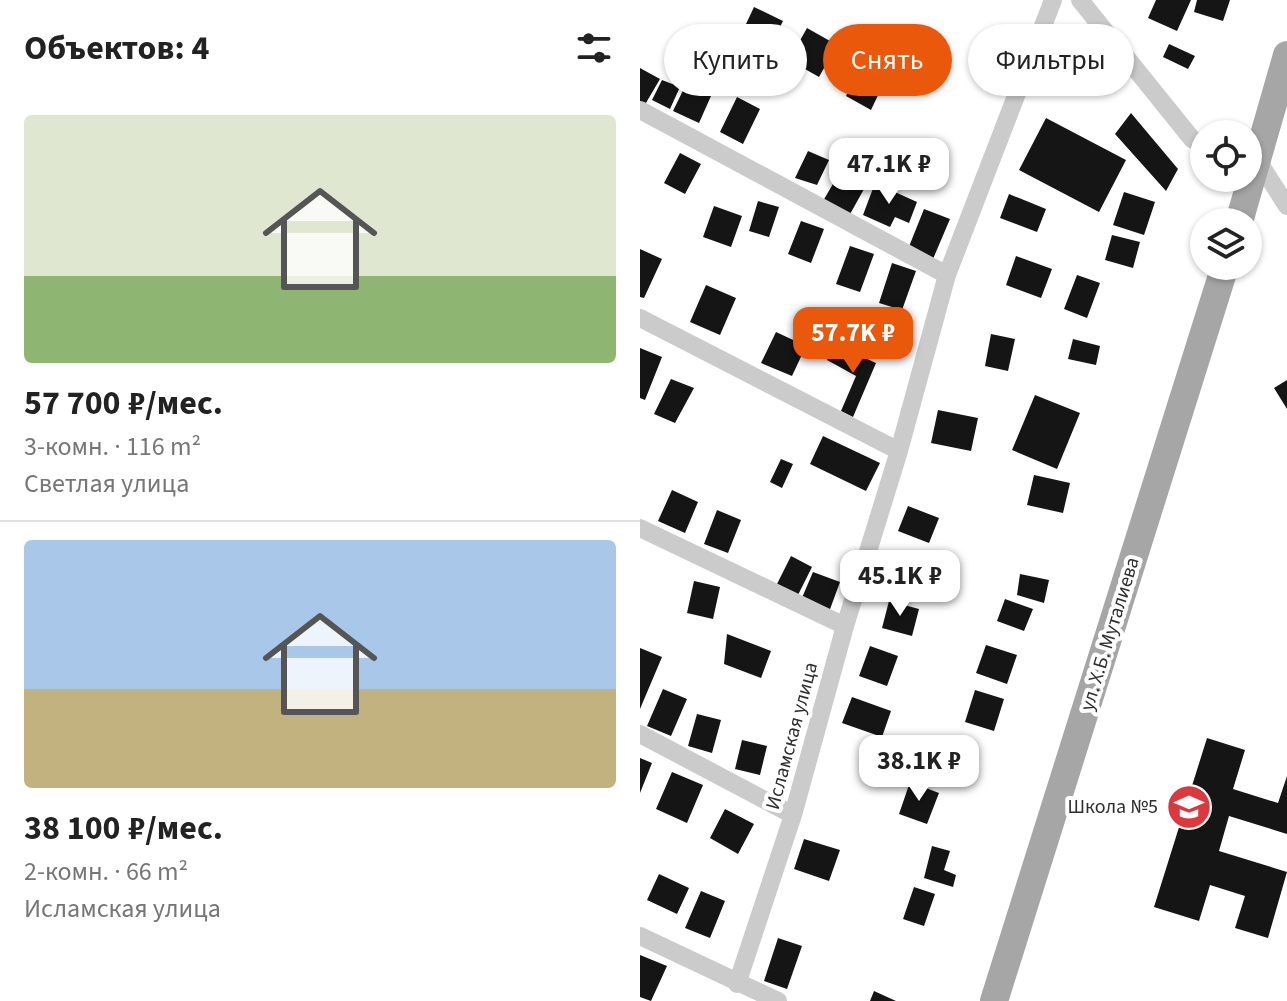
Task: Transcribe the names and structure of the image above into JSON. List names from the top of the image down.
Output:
{
  "streets": {
    "main road": ["ул. Х.Б. Муталиева"],
    "street": ["Исламская улица"]
  },
  "places": {
    "school or university": ["Школа №5"]
  },
  "page": {
    "heading": "Объектов: 4",
    "chip": ["Купить", "Снять", "Фильтры"],
    "list": [
      {
        "name": "57 700 ₽/мес.",
        "note": "3-комн. · 116 m² · Светлая улица"
      },
      {
        "name": "38 100 ₽/мес.",
        "note": "2-комн. · 66 m² · Исламская улица"
      }
    ],
    "price": [
      "47.1K ₽",
      "57.7K ₽",
      "45.1K ₽",
      "38.1K ₽"
    ]
  }
}
